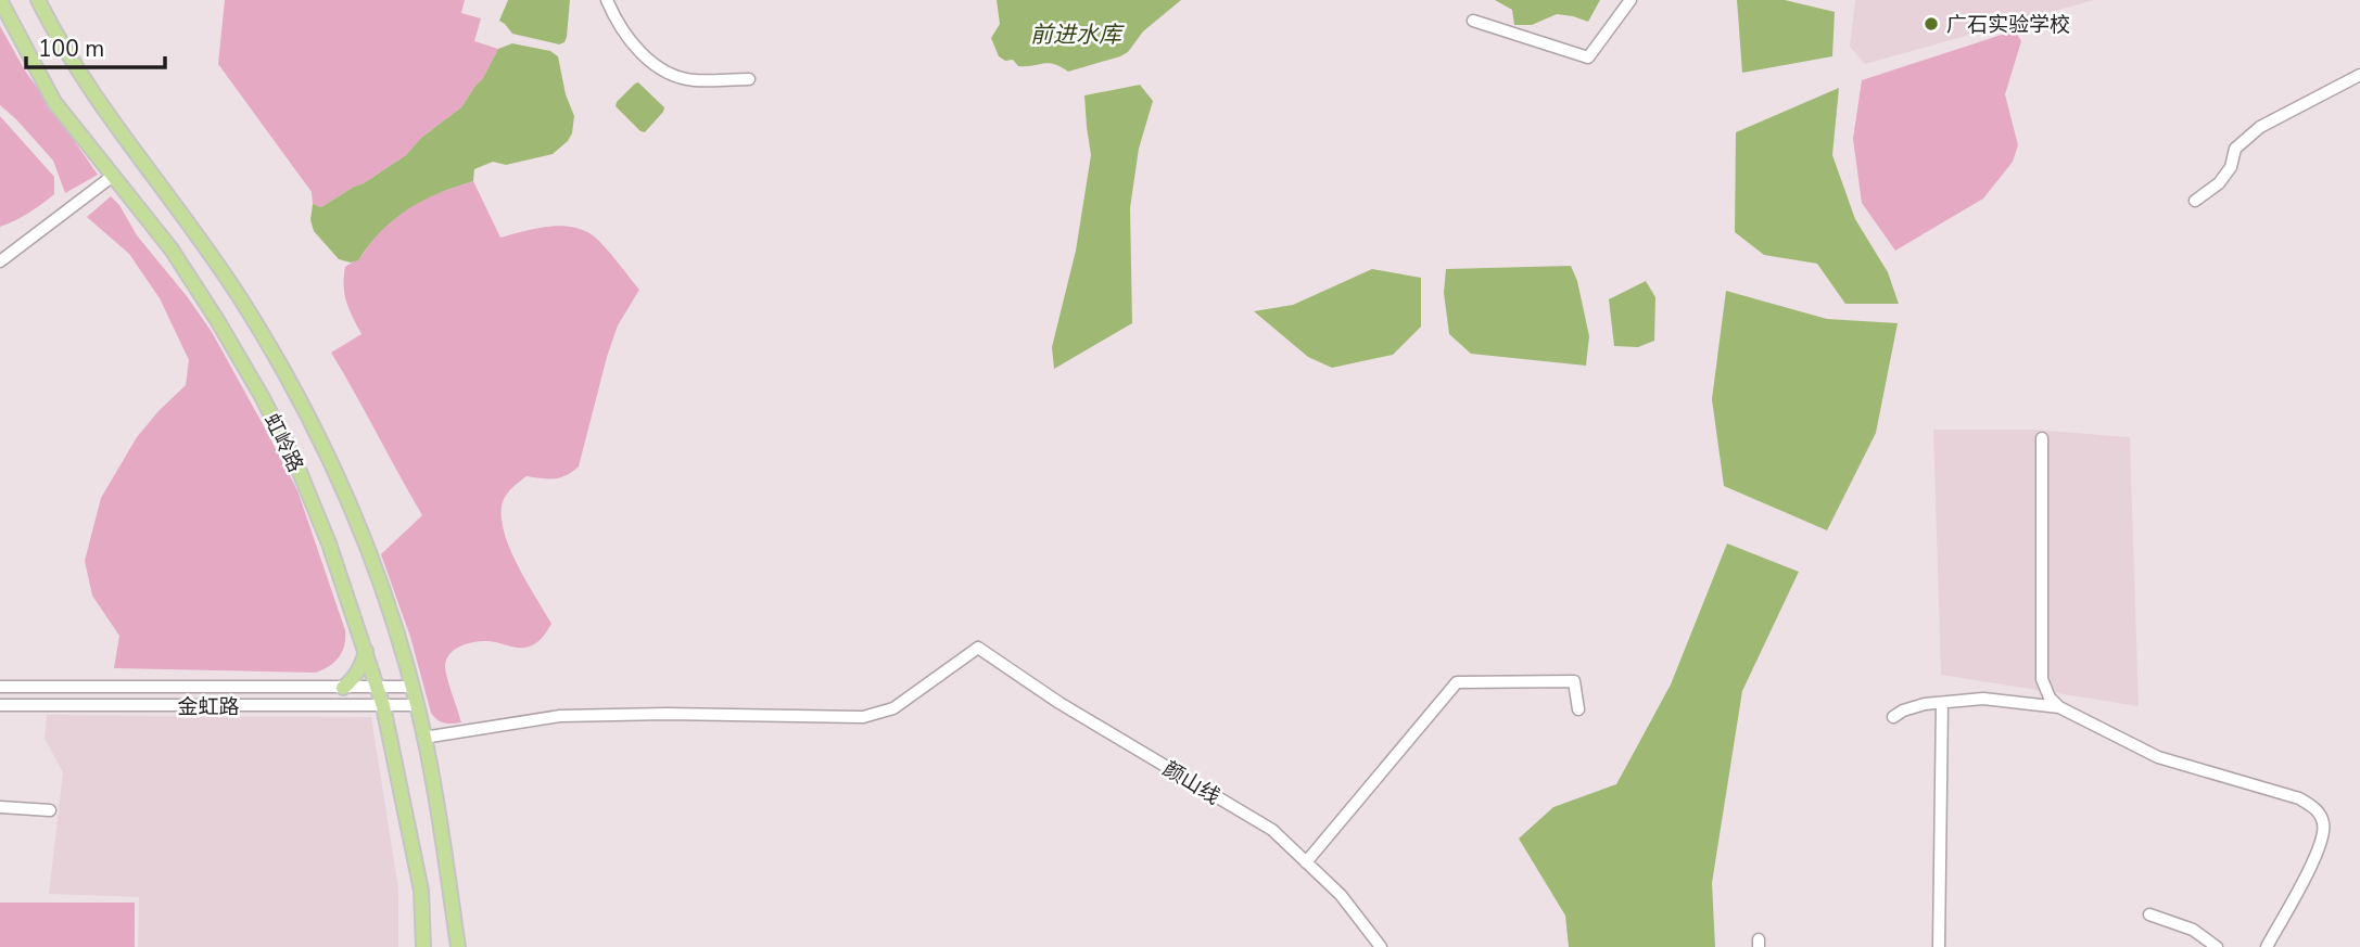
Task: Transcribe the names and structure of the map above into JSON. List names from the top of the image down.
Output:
{
  "streets": {
    "main road": ["虹岭路"],
    "street": ["金虹路", "颜山线"]
  },
  "crossings": [
    ["虹岭路", "金虹路"],
    ["虹岭路", "颜山线"]
  ],
  "water": ["前进水库"],
  "places": ["广石实验学校"],
  "scale_bar": "100 m"
}
